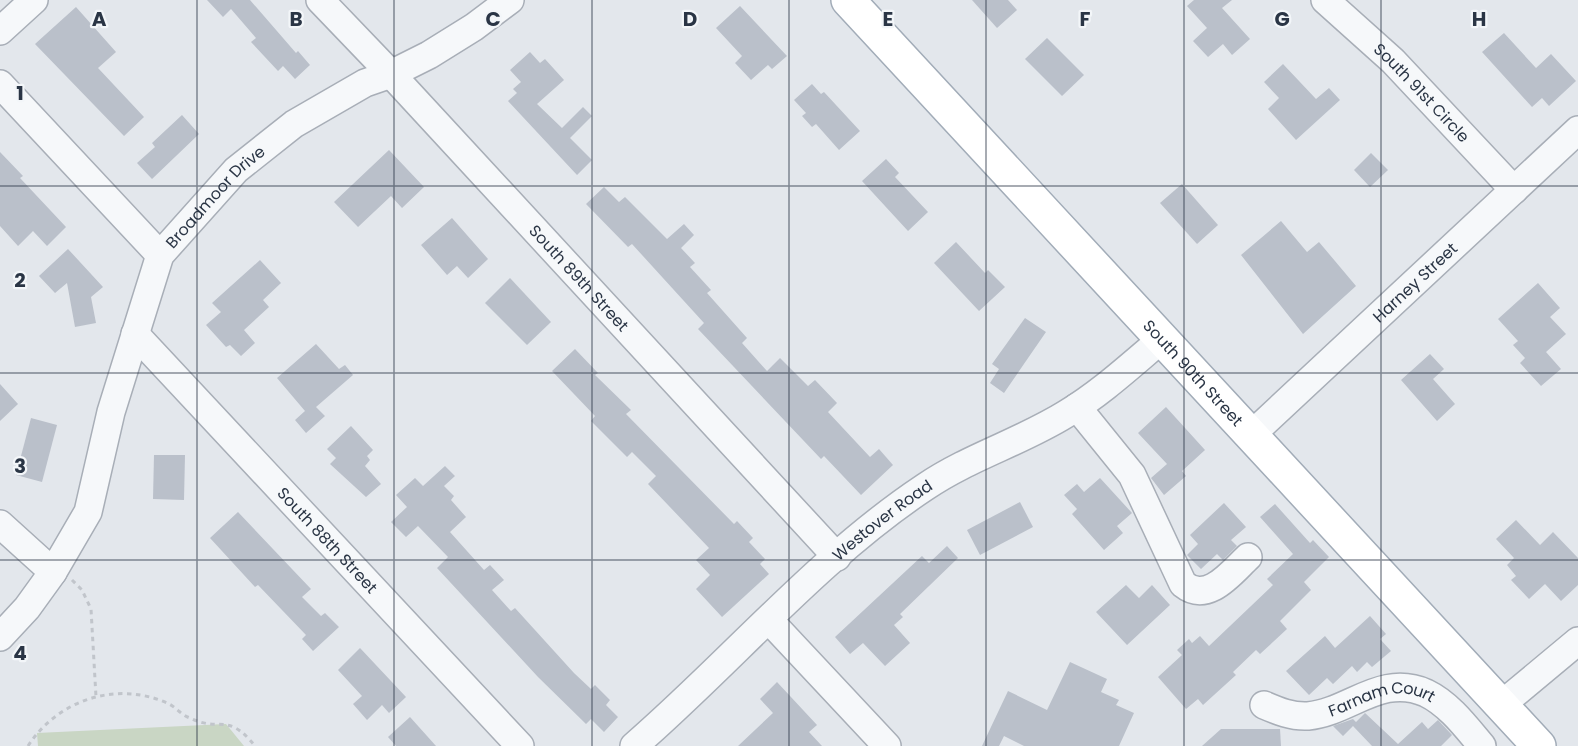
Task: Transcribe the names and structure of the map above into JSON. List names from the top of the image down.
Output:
{
  "streets": {
    "main road": ["South 90th Street"],
    "street": [
      "South 91st Circle",
      "Broadmoor Drive",
      "South 89th Street",
      "Harney Street",
      "Westover Road",
      "South 88th Street",
      "Farnam Court"
    ]
  },
  "crossings": [
    ["South 91st Circle", "Harney Street"],
    ["Broadmoor Drive", "South 89th Street"],
    ["Broadmoor Drive", "South 88th Street"],
    ["South 89th Street", "Westover Road"],
    ["Harney Street", "South 90th Street"],
    ["South 90th Street", "Westover Road"]
  ],
  "grid": {
    "columns": [
      "A",
      "B",
      "C",
      "D",
      "E",
      "F",
      "G",
      "H"
    ],
    "rows": [
      "1",
      "2",
      "3",
      "4"
    ]
  }
}
